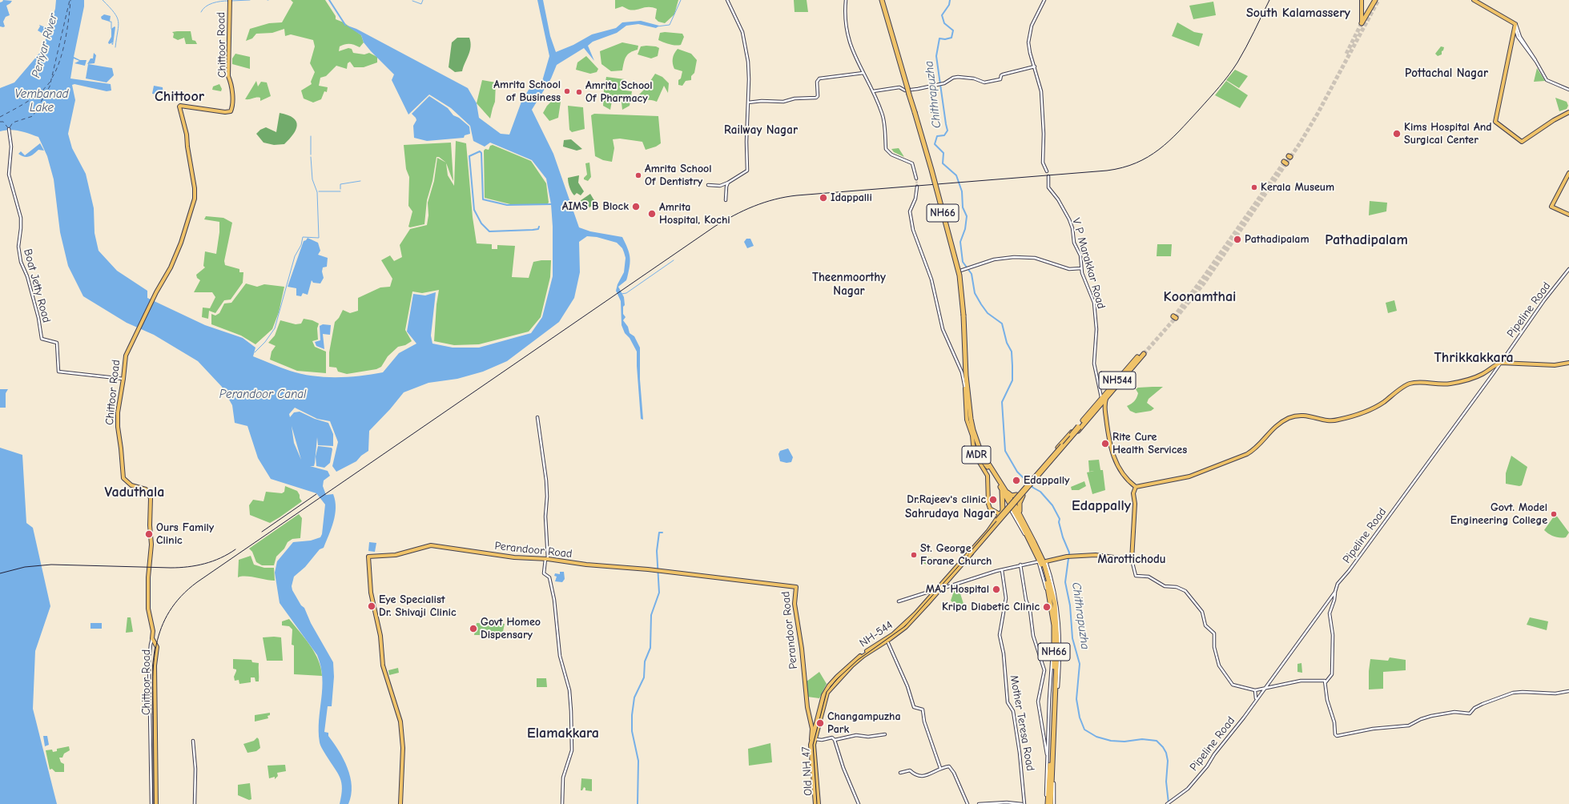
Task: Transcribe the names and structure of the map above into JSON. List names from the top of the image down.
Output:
{
  "streets": {
    "highway": ["NH66", "NH544"],
    "main road": [
      "Chittoor Road",
      "MDR",
      "Perandoor Road",
      "NH-544",
      "Old NH 47"
    ],
    "street": [
      "V P Marakkar Road",
      "Boat Jetty Road",
      "Pipeline Road",
      "Mother Teresa Road"
    ]
  },
  "crossings": [
    ["Chittoor Road", "Boat Jetty Road"],
    ["NH66", "NH544"],
    ["NH66", "MDR"],
    ["V P Marakkar Road", "NH544"],
    ["Perandoor Road", "NH-544"],
    ["Perandoor Road", "Old NH 47"],
    ["NH-544", "Old NH 47"]
  ],
  "districts": [
    "South Kalamassery",
    "Pottachal Nagar",
    "Chittoor",
    "Railway Nagar",
    "Pathadipalam",
    "Theenmoorthy Nagar",
    "Koonamthai",
    "Thrikkakkara",
    "Vaduthala",
    "Edappally",
    "Sahrudaya Nagar",
    "Marottichodu",
    "Elamakkara"
  ],
  "water": [
    "Periyar River",
    "Vembanad Lake",
    "Chithrapuzha",
    "Perandoor Canal"
  ],
  "places": [
    "Amrita School of Business",
    "Amrita School Of Pharmacy",
    "Kims Hospital And Surgical Center",
    "Amrita School Of Dentistry",
    "Kerala Museum",
    "Idappalli",
    "AIMS B Block",
    "Amrita Hospital, Kochi",
    "Pathadipalam",
    "Rite Cure Health Services",
    "Edappally",
    "Dr.Rajeev's clinic",
    "Govt. Model Engineering College",
    "Ours Family Clinic",
    "St. George Forane Church",
    "MAJ Hospital",
    "Eye Specialist Dr. Shivaji Clinic",
    "Kripa Diabetic Clinic",
    "Govt Homeo Dispensary",
    "Changampuzha Park"
  ]
}
